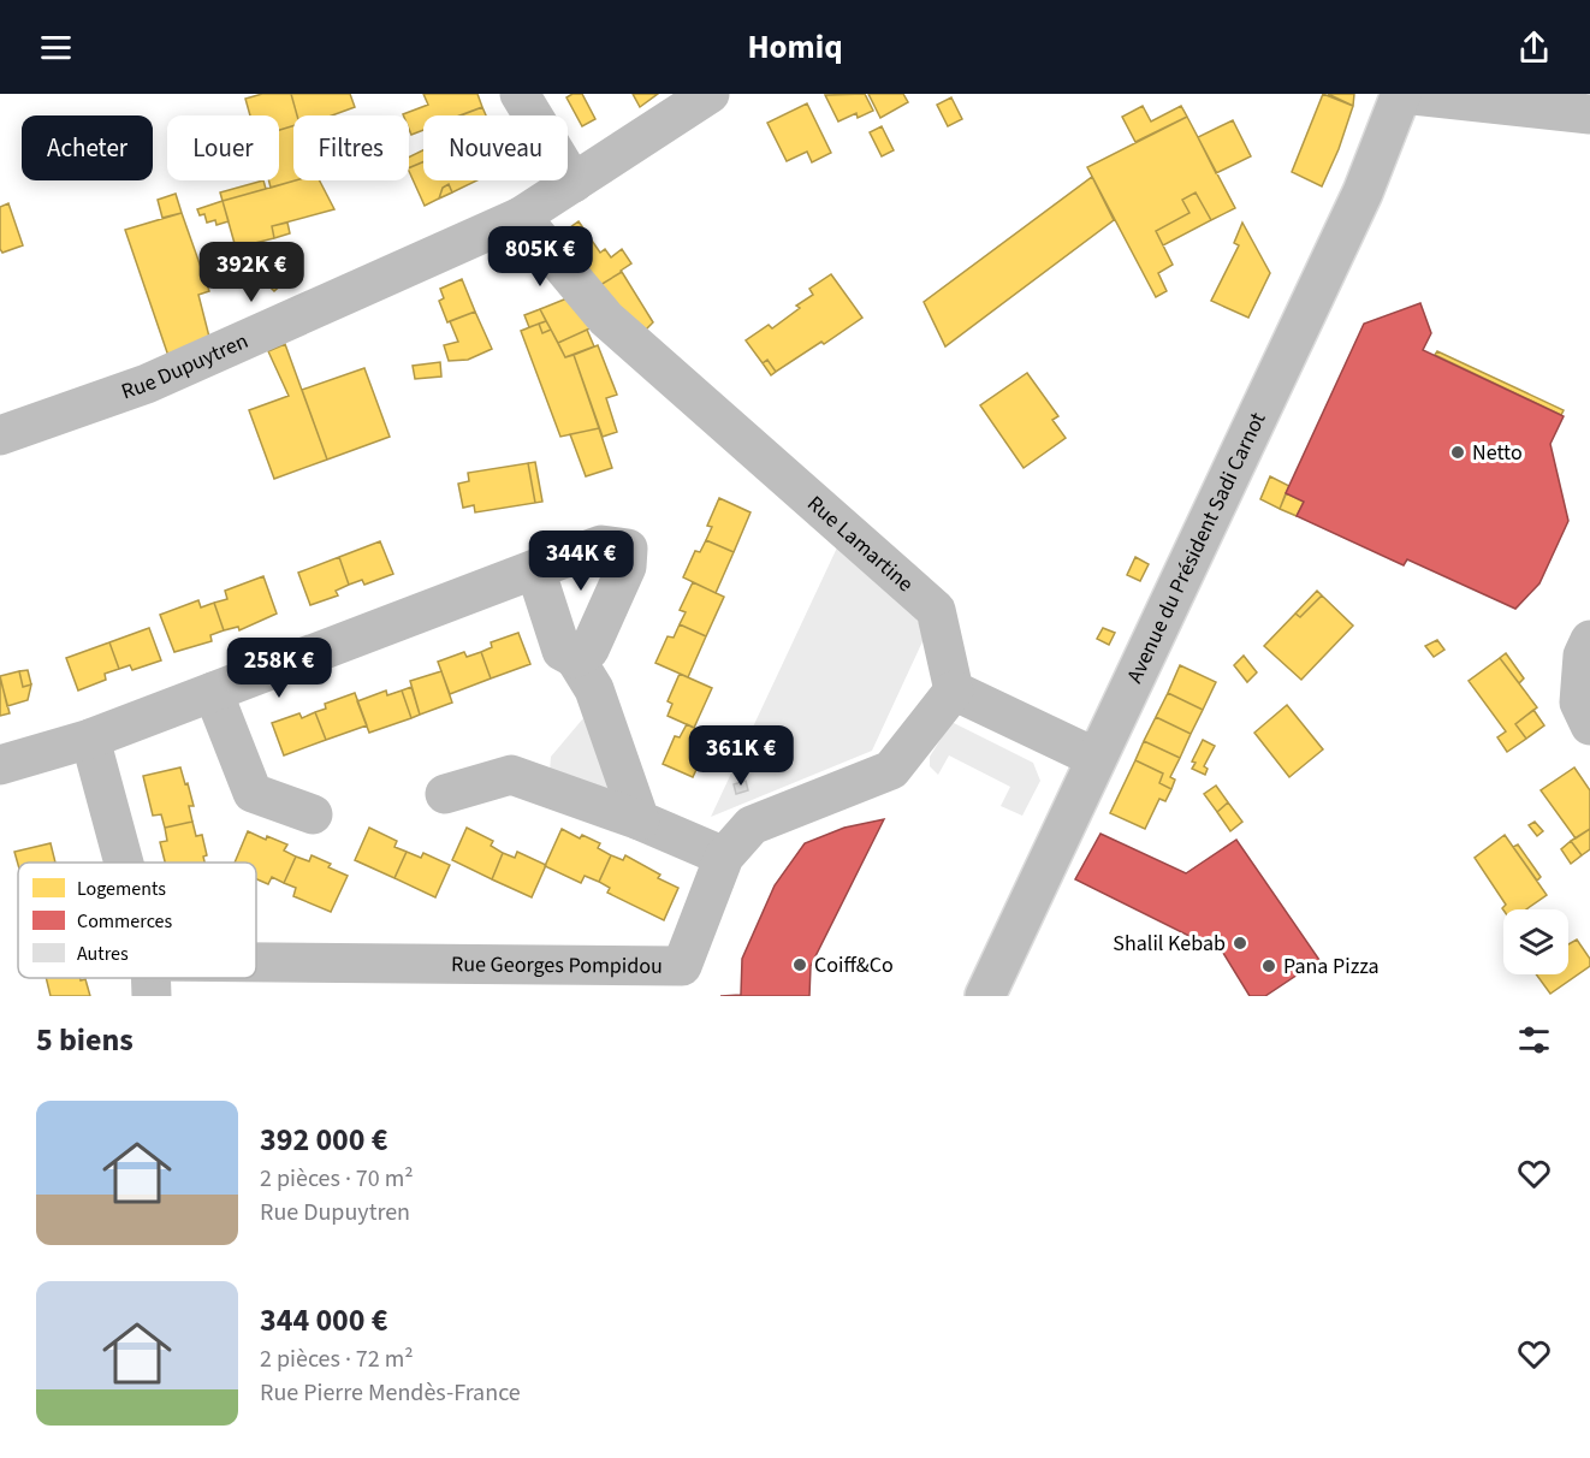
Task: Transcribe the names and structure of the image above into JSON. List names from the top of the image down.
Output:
{
  "streets": {
    "street": [
      "Rue Dupuytren",
      "Rue Lamartine",
      "Avenue du Président Sadi Carnot",
      "Rue Georges Pompidou"
    ]
  },
  "crossings": [
    ["Rue Dupuytren", "Rue Lamartine"],
    ["Rue Lamartine", "Rue Georges Pompidou"]
  ],
  "places": [
    "Netto",
    "Shalil Kebab",
    "Coiff&Co",
    "Pana Pizza"
  ],
  "legend": ["Logements", "Commerces", "Autres"],
  "page": {
    "header": "Homiq",
    "chip": [
      "Acheter",
      "Louer",
      "Filtres",
      "Nouveau"
    ],
    "price": [
      "805K €",
      "392K €",
      "344K €",
      "258K €",
      "361K €"
    ],
    "heading": "5 biens",
    "list": [
      {
        "name": "392 000 €",
        "note": "2 pièces · 70 m² · Rue Dupuytren"
      },
      {
        "name": "344 000 €",
        "note": "2 pièces · 72 m² · Rue Pierre Mendès-France"
      }
    ]
  }
}
